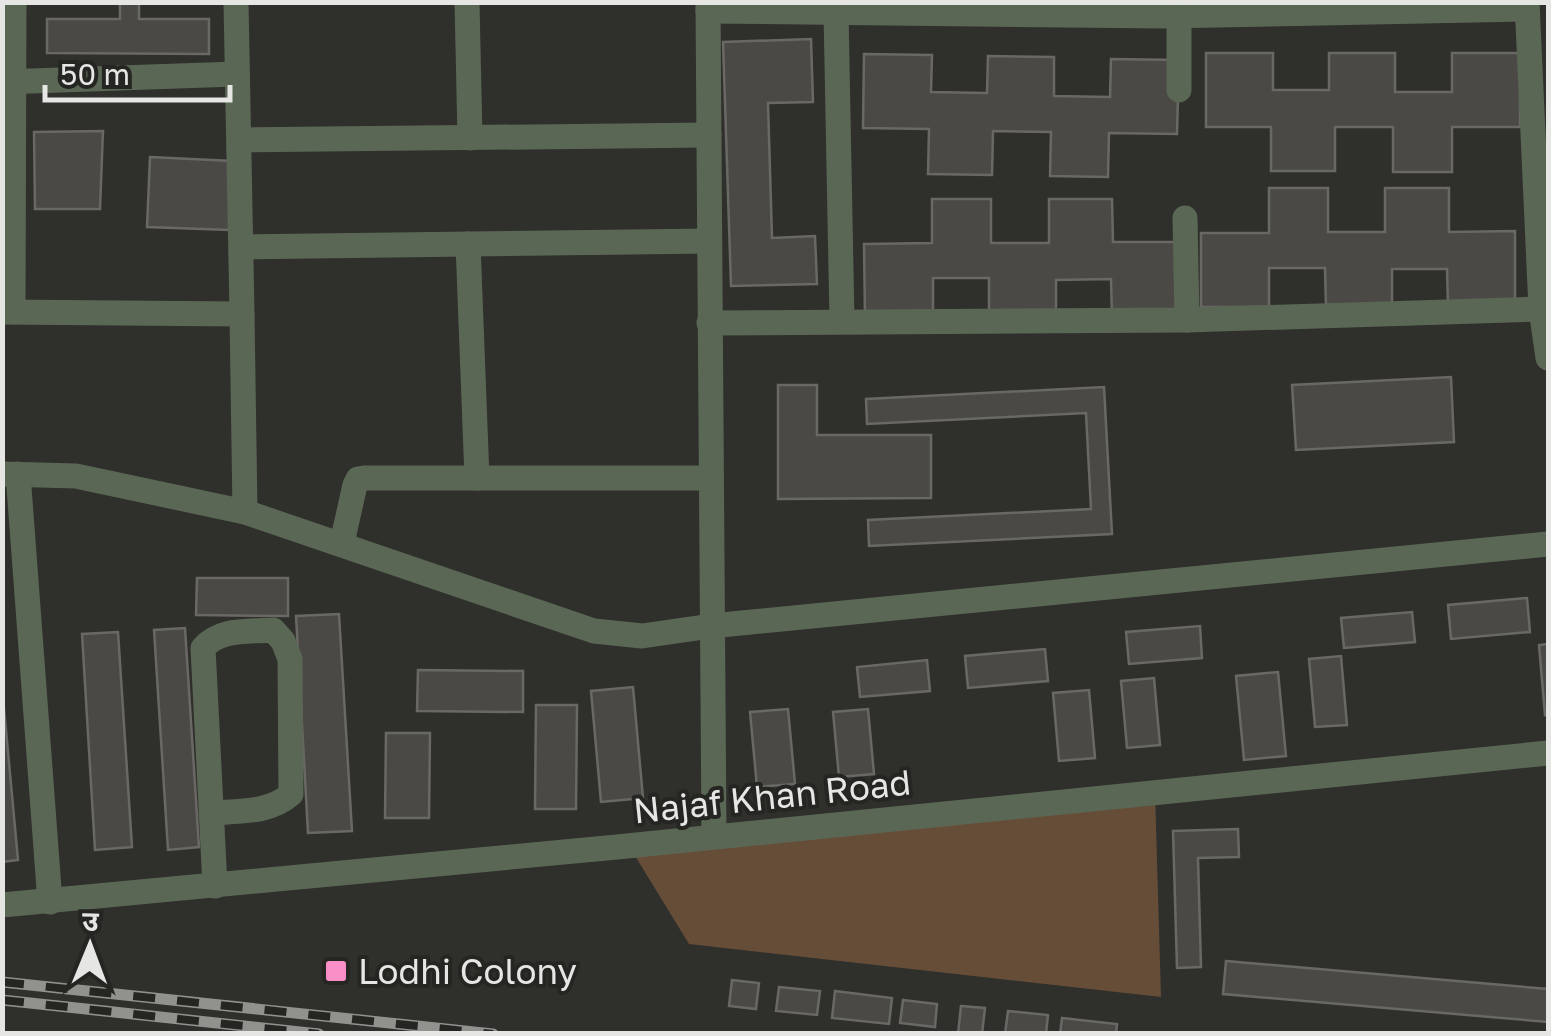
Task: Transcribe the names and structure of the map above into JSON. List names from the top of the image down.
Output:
{
  "streets": {
    "street": ["Najaf Khan Road"]
  },
  "places": {
    "transit": ["Lodhi Colony"]
  },
  "scale_bar": "50 m",
  "north": "top"
}
